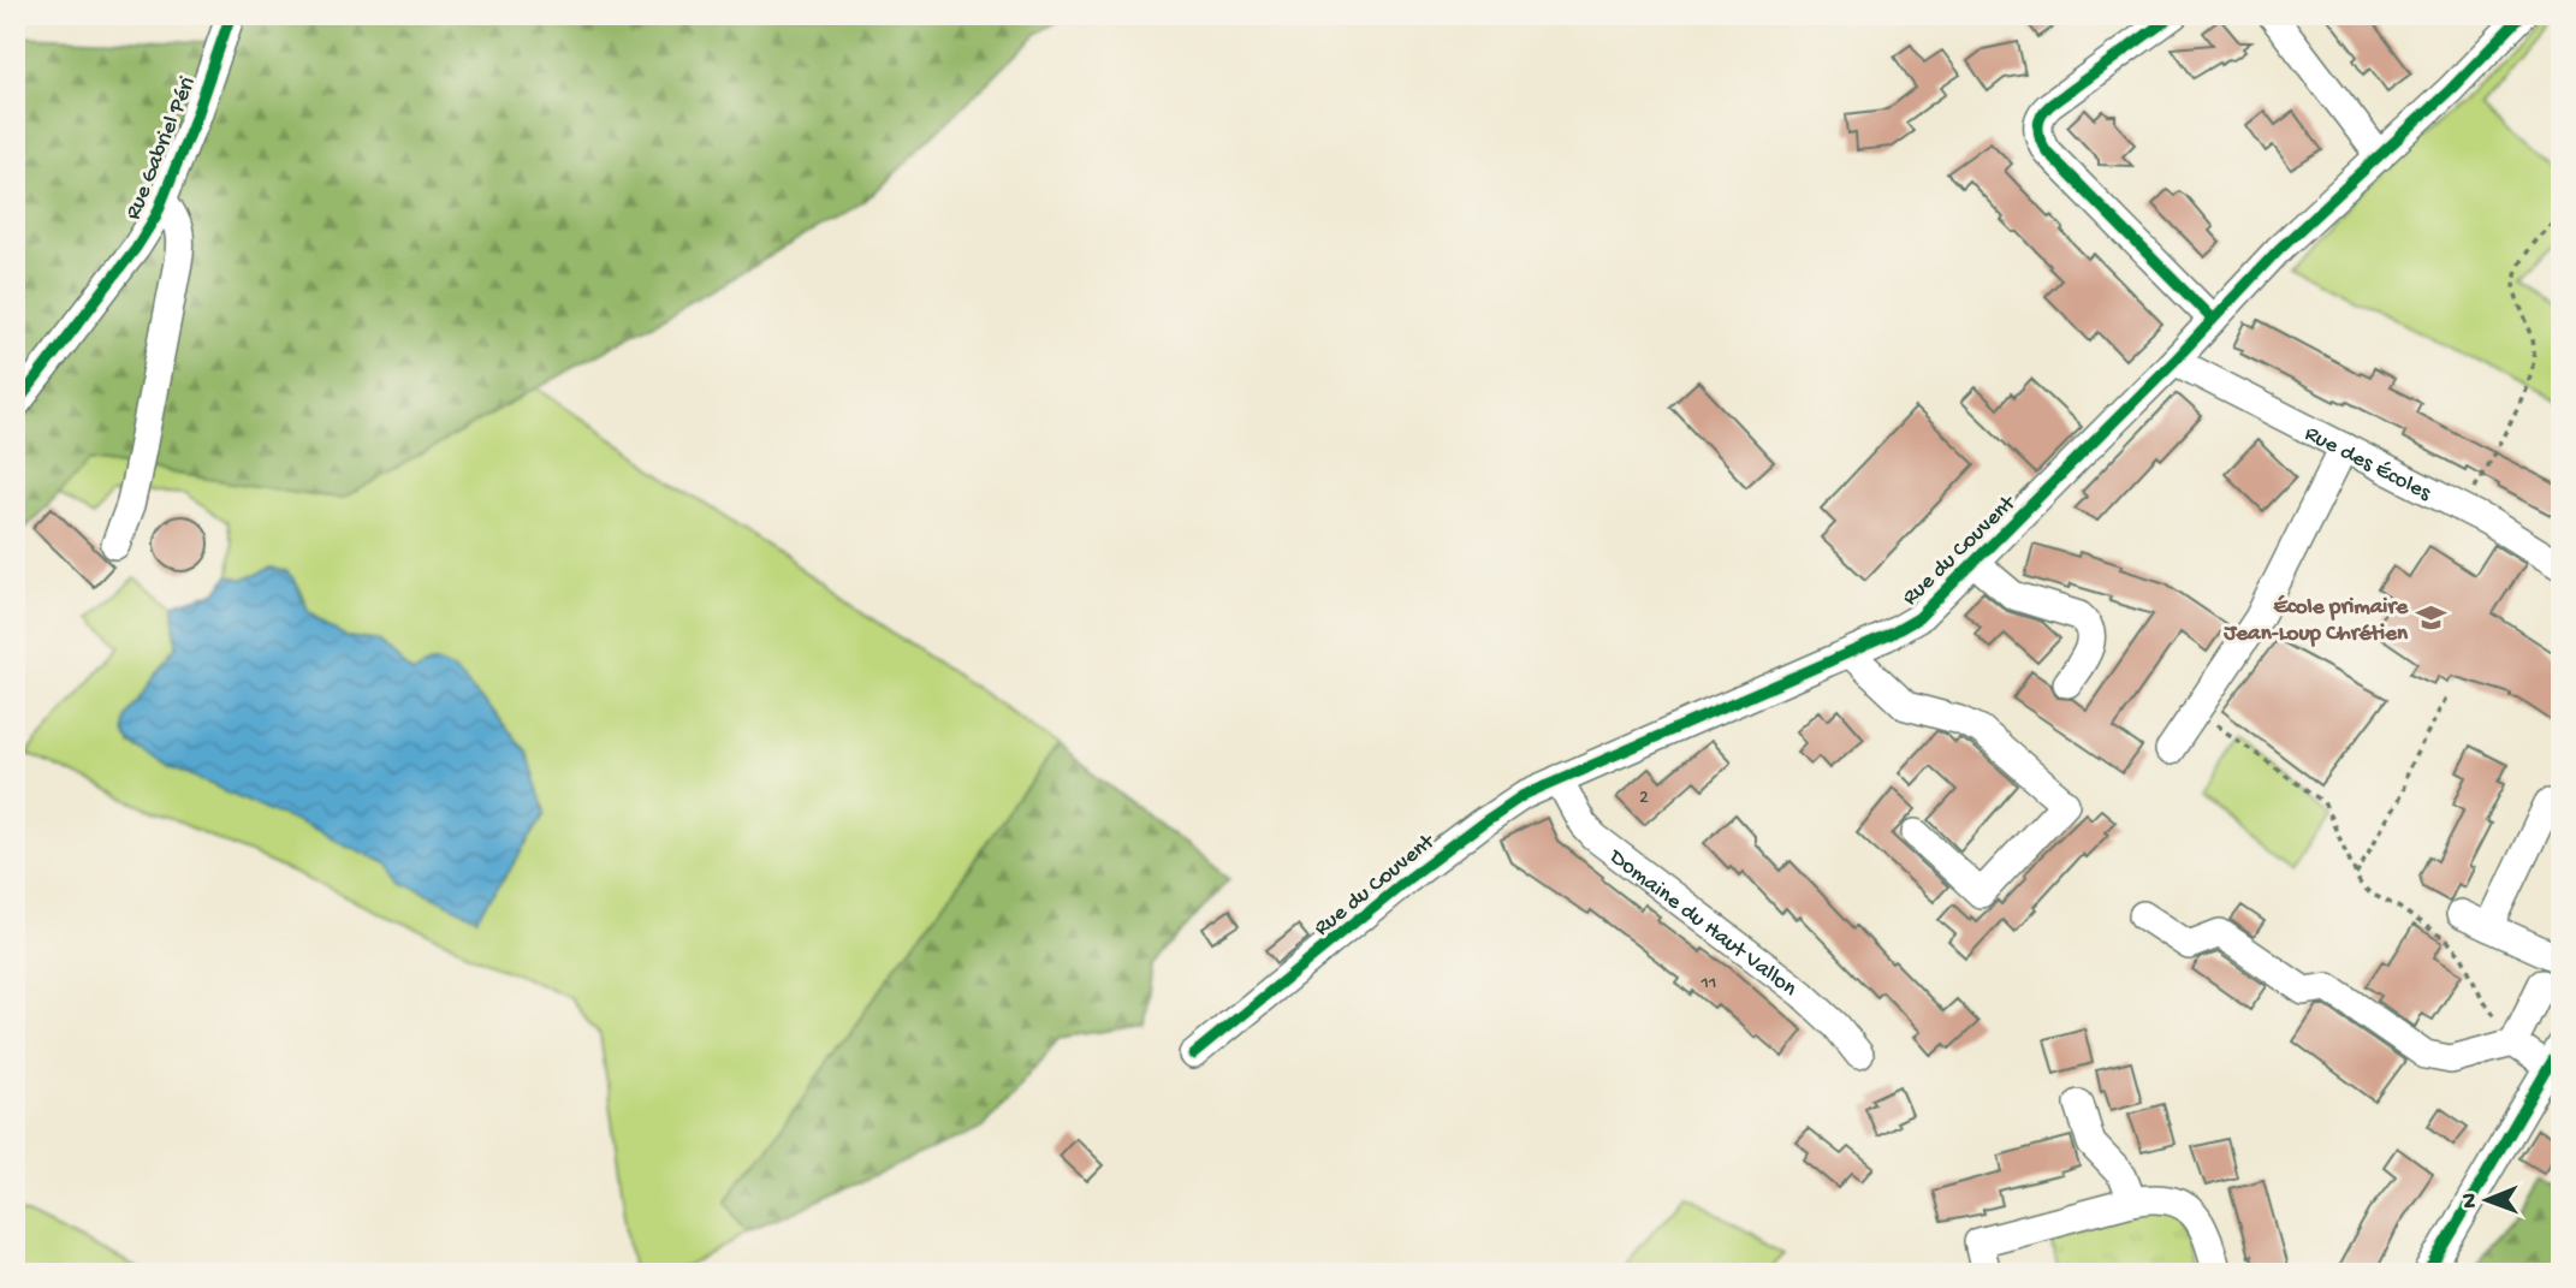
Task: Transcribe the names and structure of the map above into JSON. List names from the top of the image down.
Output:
{
  "streets": {
    "street": [
      "Rue Gabriel Péri",
      "Rue des Écoles",
      "Rue du Couvent",
      "Domaine du Haut Vallon"
    ]
  },
  "crossings": [
    ["Rue des Écoles", "Rue du Couvent"],
    ["Rue du Couvent", "Domaine du Haut Vallon"]
  ],
  "places": {
    "school or university": ["École primaire Jean-Loup Chrétien"]
  },
  "house_numbers": ["2", "11"],
  "north": "left"
}
